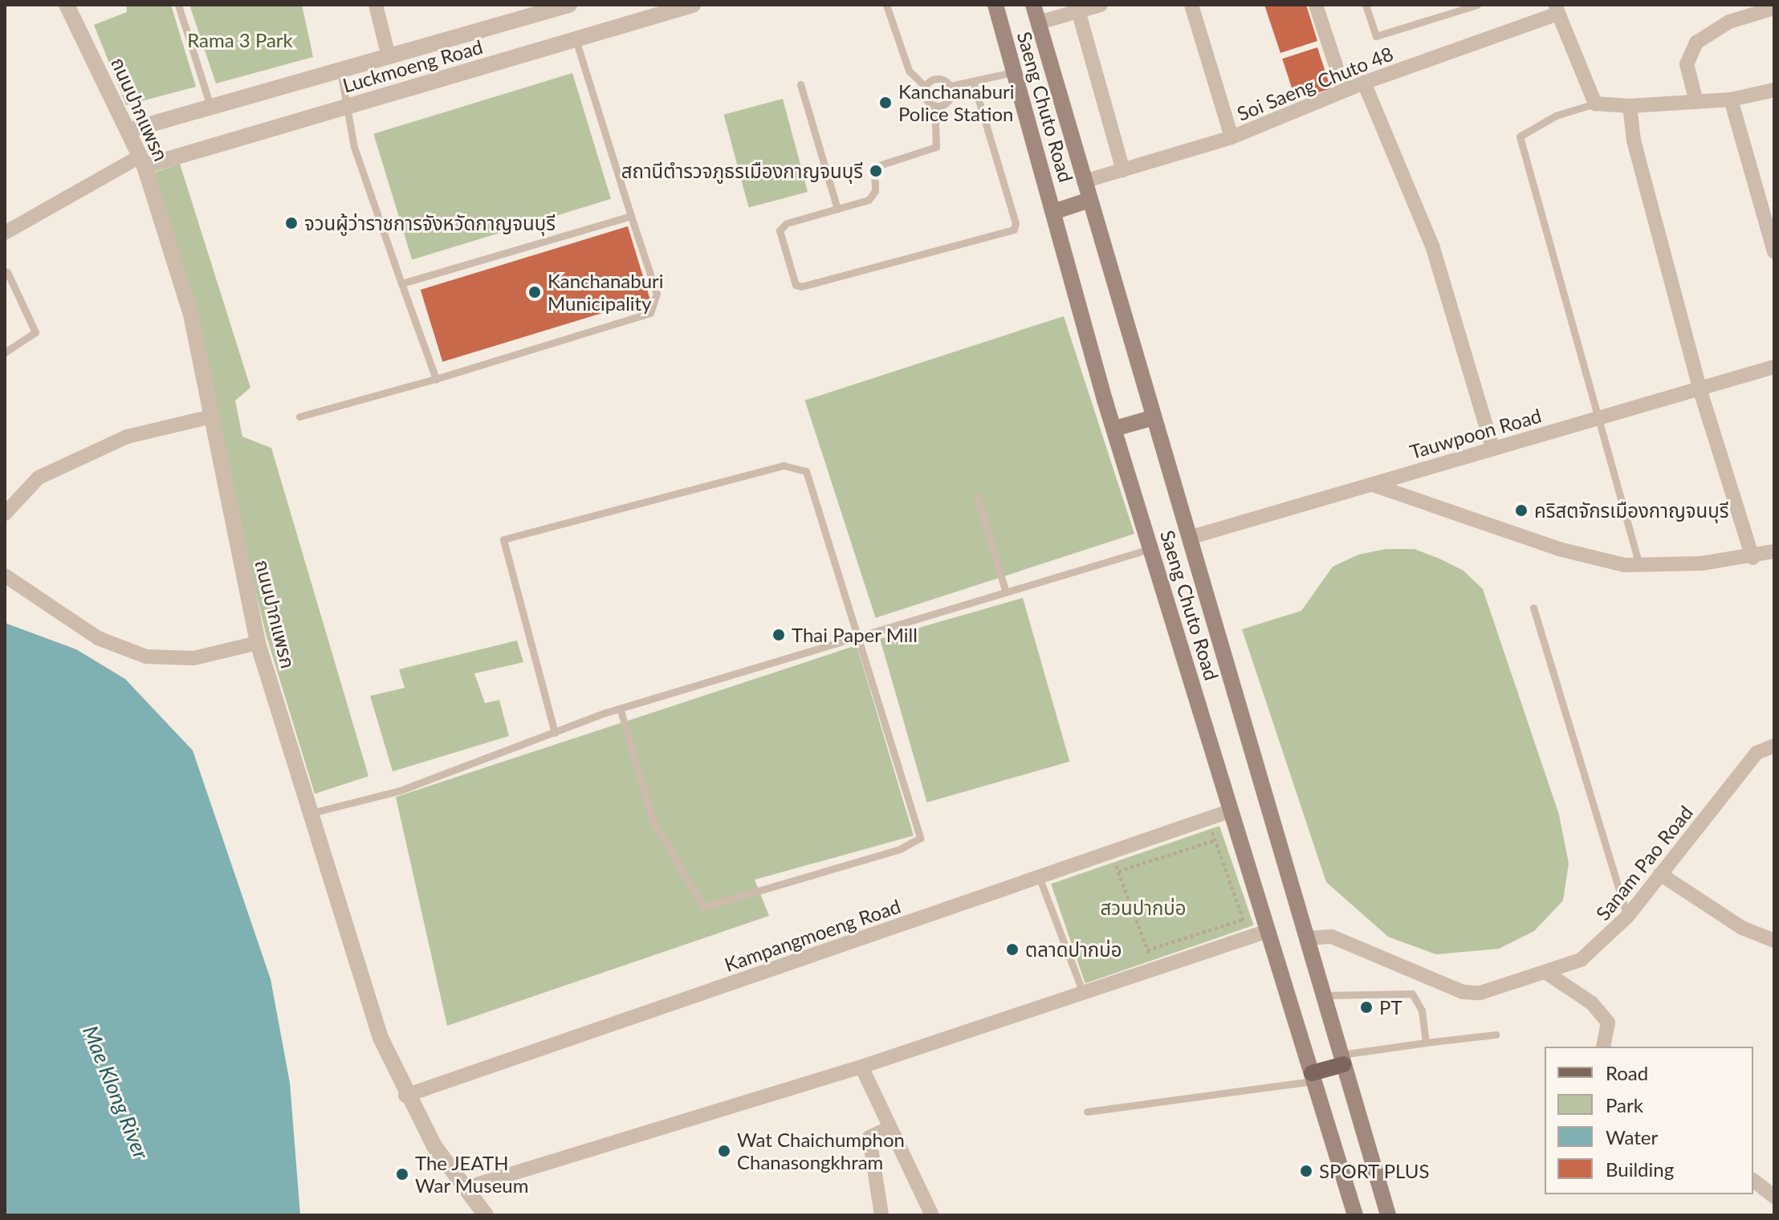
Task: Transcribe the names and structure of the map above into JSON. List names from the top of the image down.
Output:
{
  "streets": {
    "main road": ["Saeng Chuto Road"],
    "street": [
      "Luckmoeng Road",
      "Soi Saeng Chuto 48",
      "ถนนปากแพรก",
      "Tauwpoon Road",
      "Sanam Pao Road",
      "Kampangmoeng Road"
    ]
  },
  "crossings": [
    ["Luckmoeng Road", "ถนนปากแพรก"],
    ["Soi Saeng Chuto 48", "Saeng Chuto Road"],
    ["Saeng Chuto Road", "Tauwpoon Road"],
    ["Saeng Chuto Road", "Sanam Pao Road"],
    ["Saeng Chuto Road", "Kampangmoeng Road"],
    ["ถนนปากแพรก", "Kampangmoeng Road"]
  ],
  "water": ["Mae Klong River"],
  "parks": ["Rama 3 Park", "สวนปากบ่อ"],
  "places": [
    "Kanchanaburi Police Station",
    "สถานีตำรวจภูธรเมืองกาญจนบุรี",
    "จวนผู้ว่าราชการจังหวัดกาญจนบุรี",
    "Kanchanaburi Municipality",
    "คริสตจักรเมืองกาญจนบุรี",
    "Thai Paper Mill",
    "ตลาดปากบ่อ",
    "PT",
    "Wat Chaichumphon Chanasongkhram",
    "SPORT PLUS",
    "The JEATH War Museum"
  ],
  "legend": [
    "Road",
    "Park",
    "Water",
    "Building"
  ]
}
